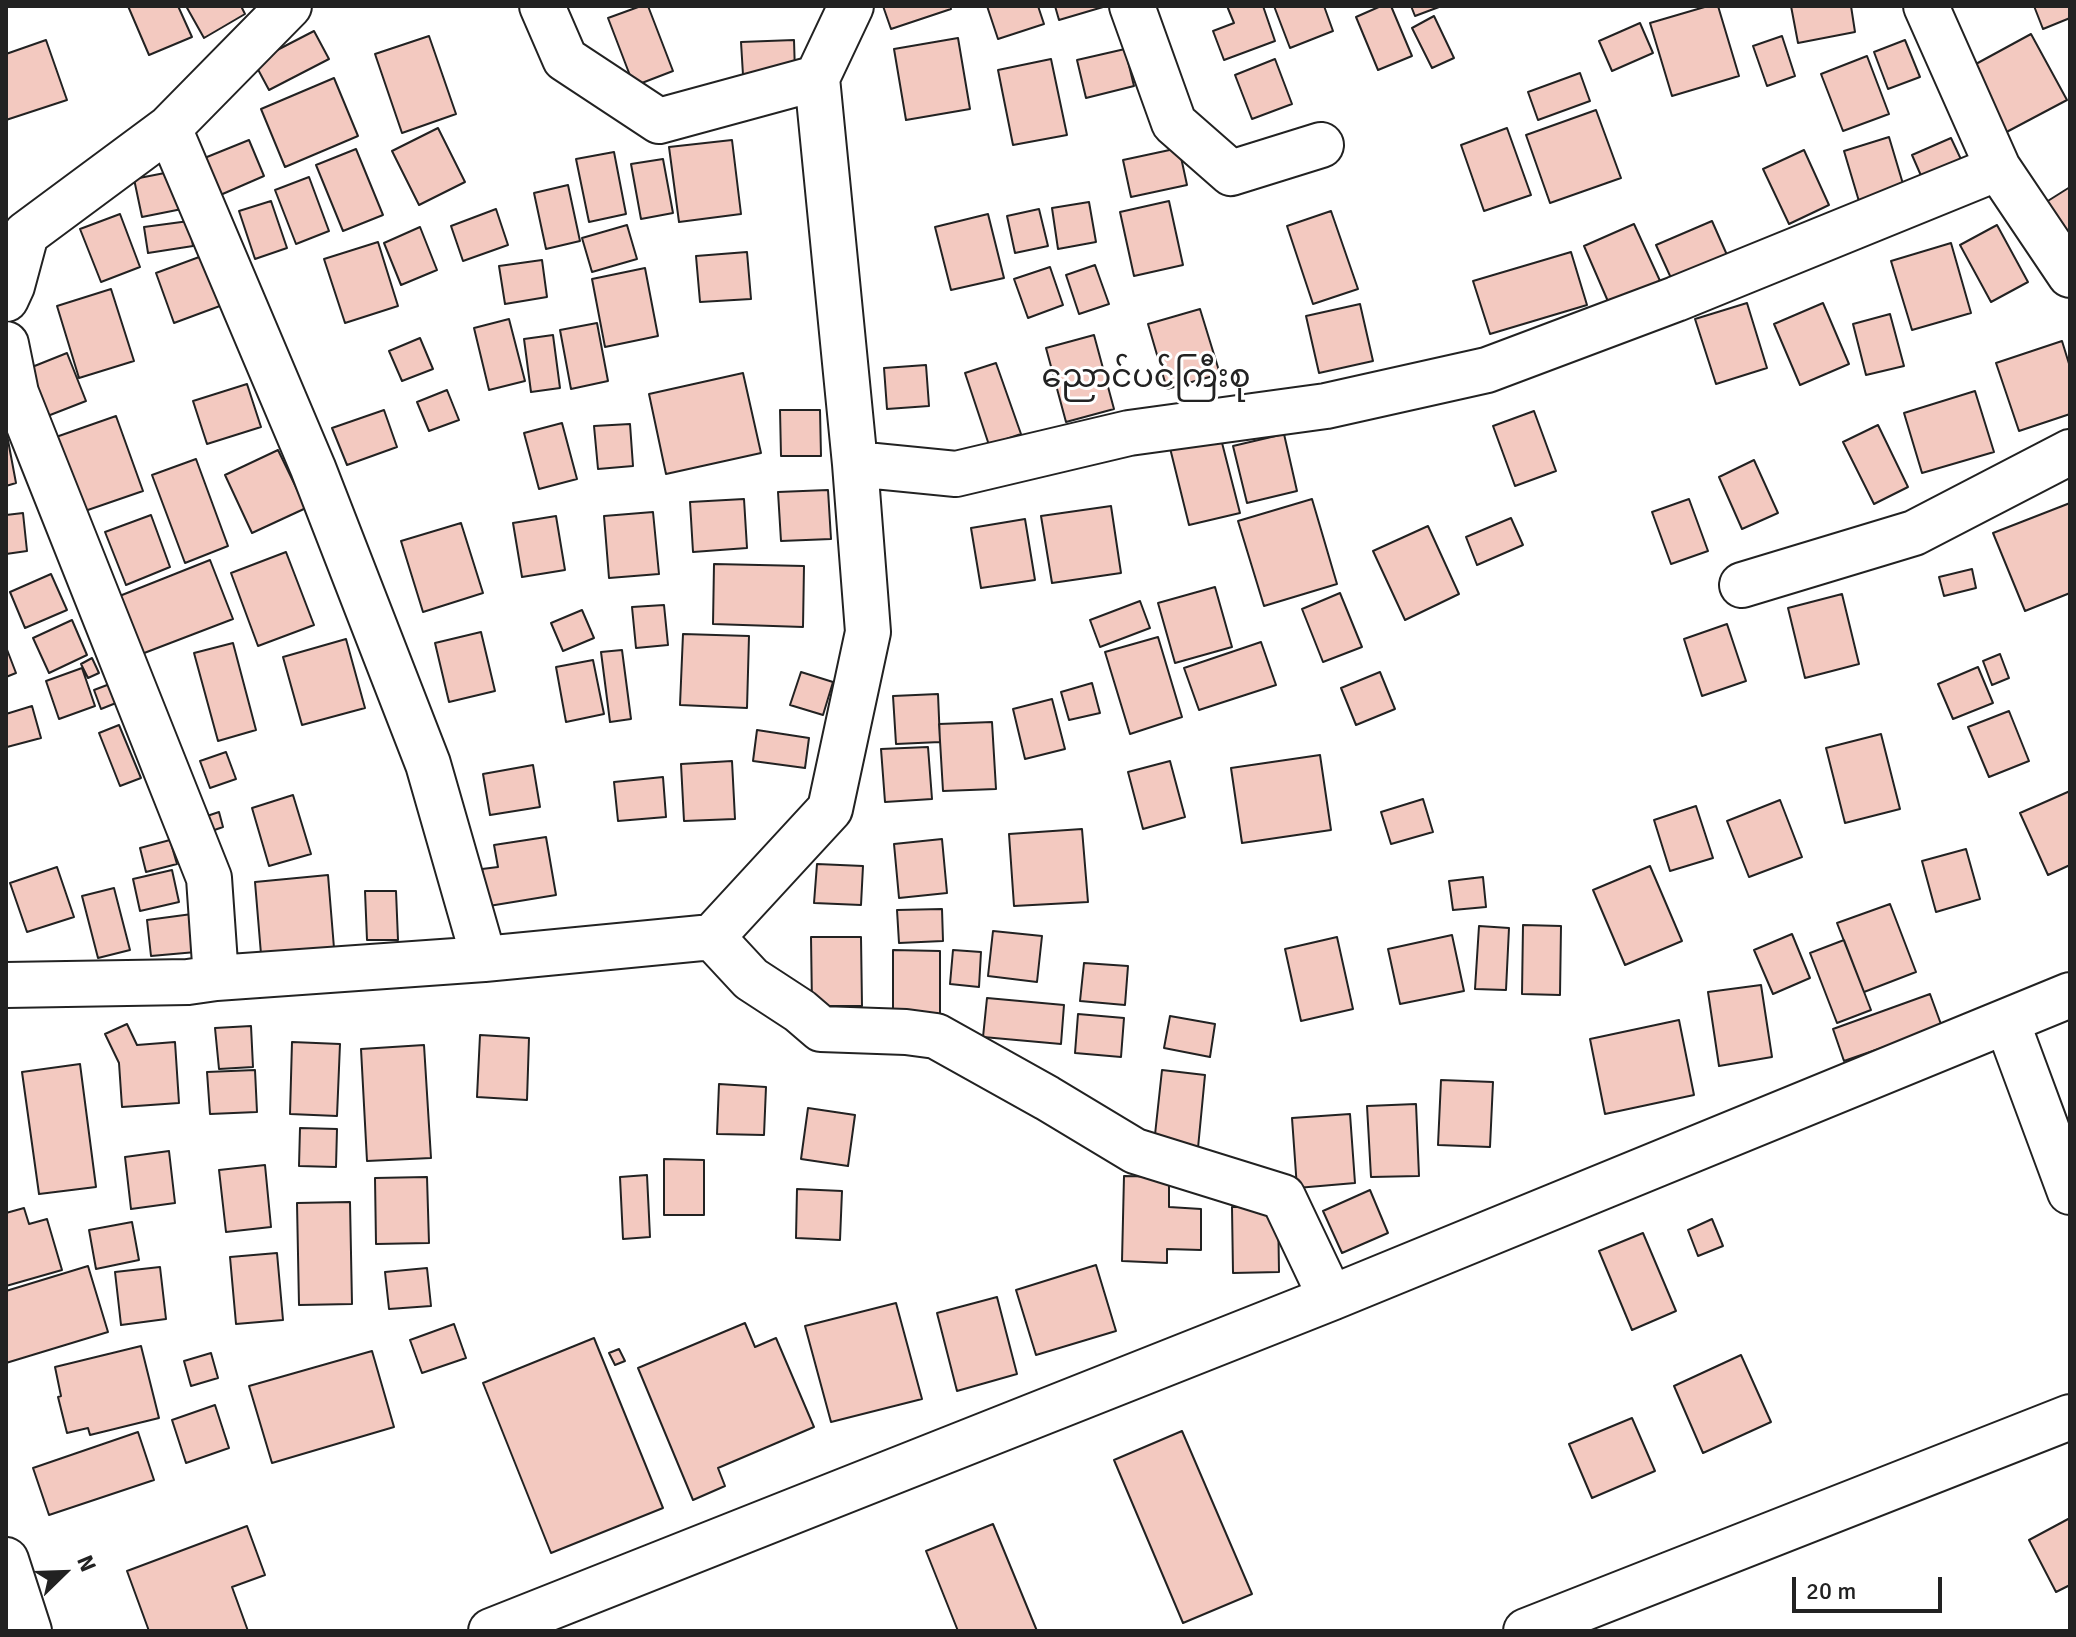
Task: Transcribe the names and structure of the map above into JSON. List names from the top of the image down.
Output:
{
  "districts": ["ညောင်ပင်ကြီးစု"],
  "scale_bar": "20 m",
  "north": "top right"
}
